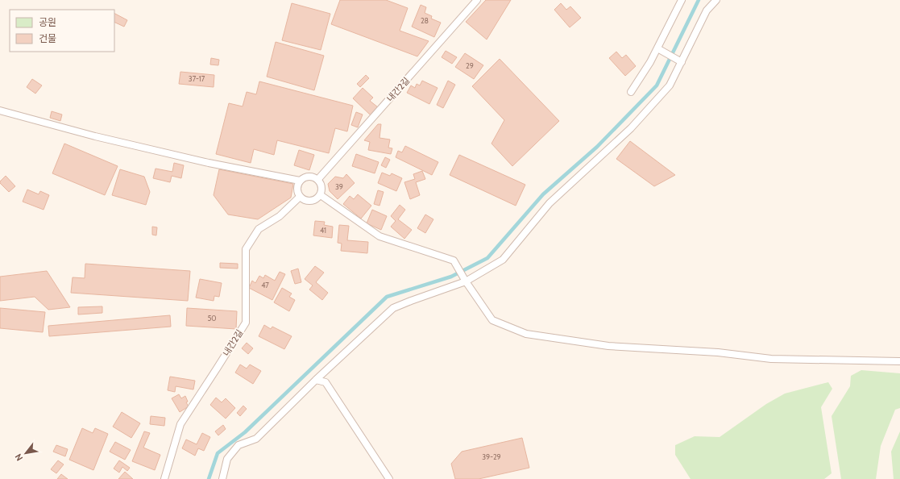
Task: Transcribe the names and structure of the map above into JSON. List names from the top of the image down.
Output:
{
  "streets": {
    "lane": ["내간2길"]
  },
  "house_numbers": [
    "28",
    "29",
    "37-17",
    "39",
    "41",
    "47",
    "50",
    "39-29"
  ],
  "legend": ["공원", "건물"],
  "north": "bottom left"
}
